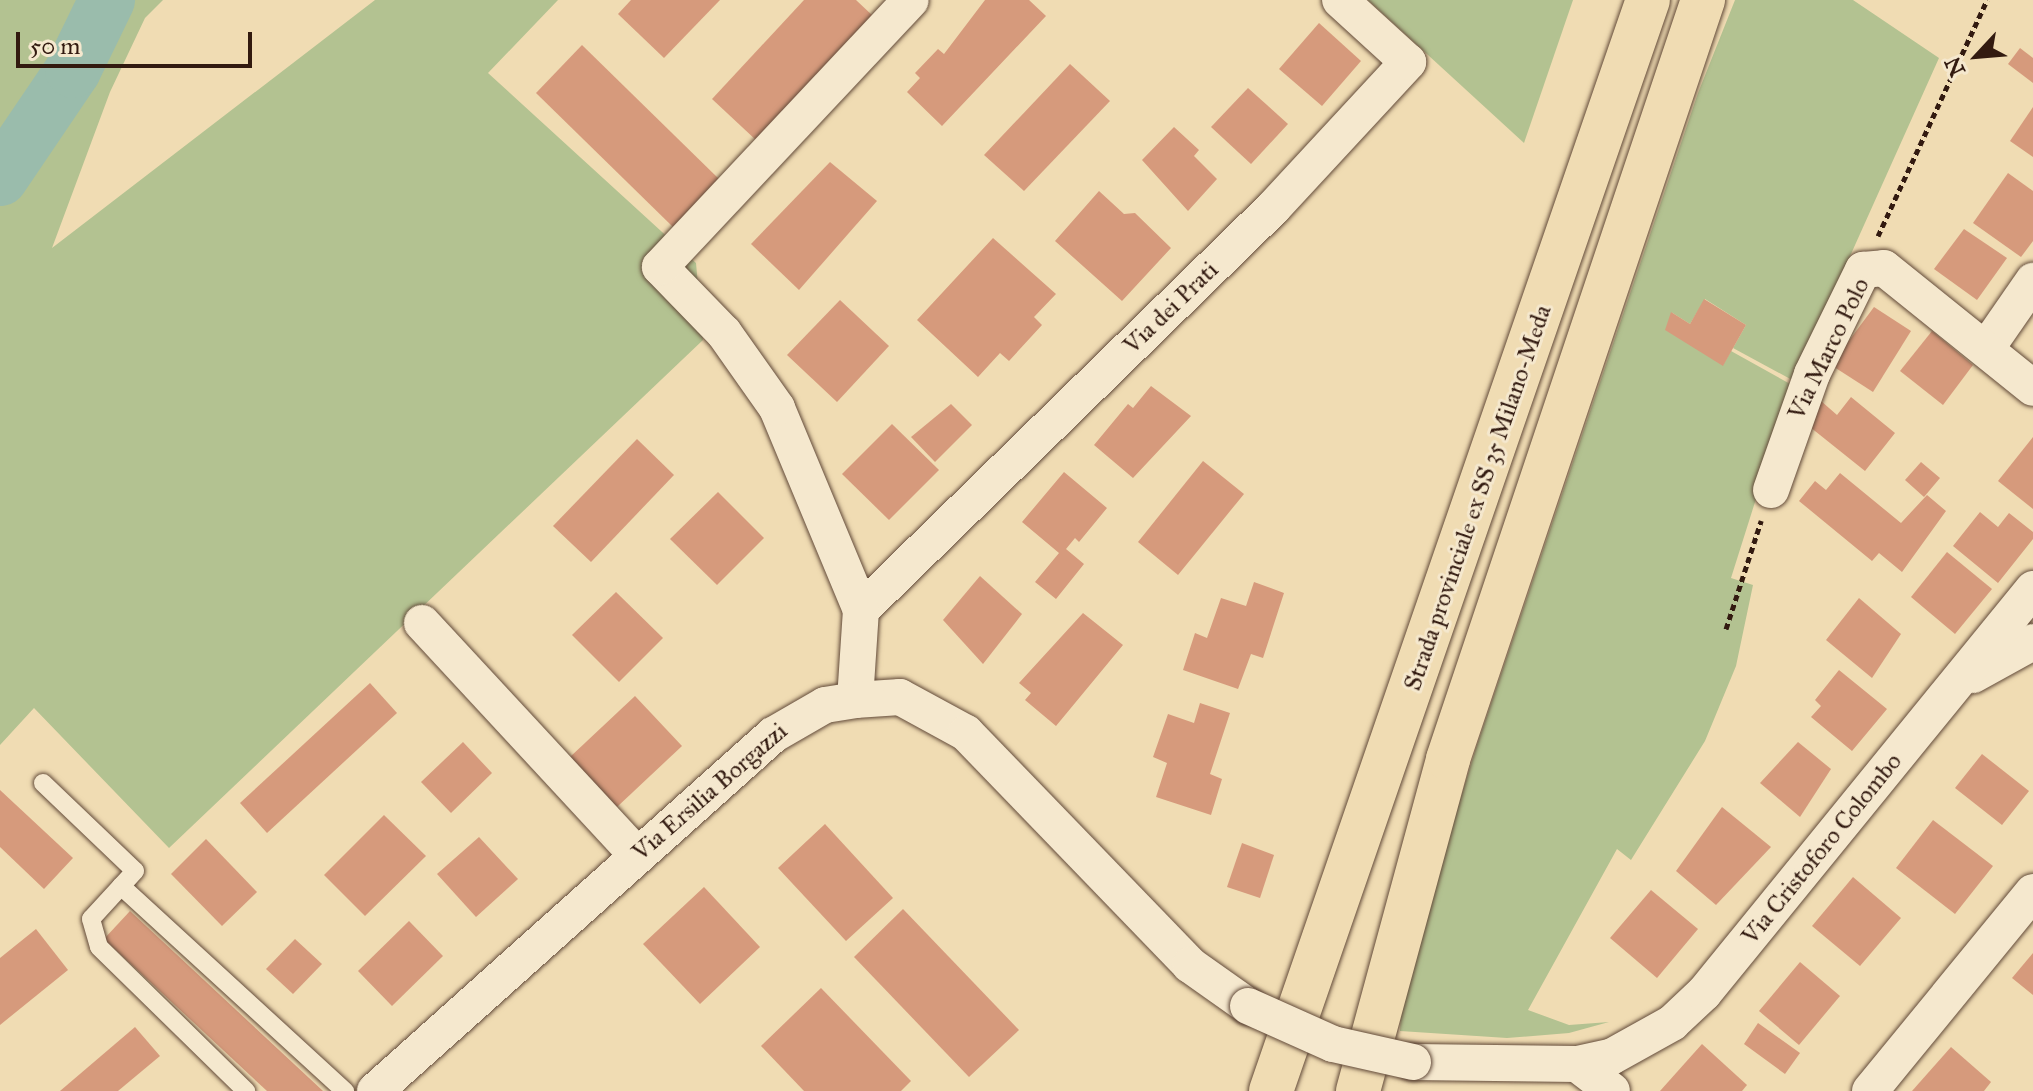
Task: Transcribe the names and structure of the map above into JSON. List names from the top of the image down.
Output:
{
  "streets": {
    "highway": ["Strada provinciale ex SS 35 Milano-Meda"],
    "street": [
      "Via dei Prati",
      "Via Marco Polo",
      "Via Ersilia Borgazzi",
      "Via Cristoforo Colombo"
    ]
  },
  "crossings": [
    ["Via Ersilia Borgazzi", "Via Cristoforo Colombo"]
  ],
  "scale_bar": "50 m",
  "north": "bottom left"
}
